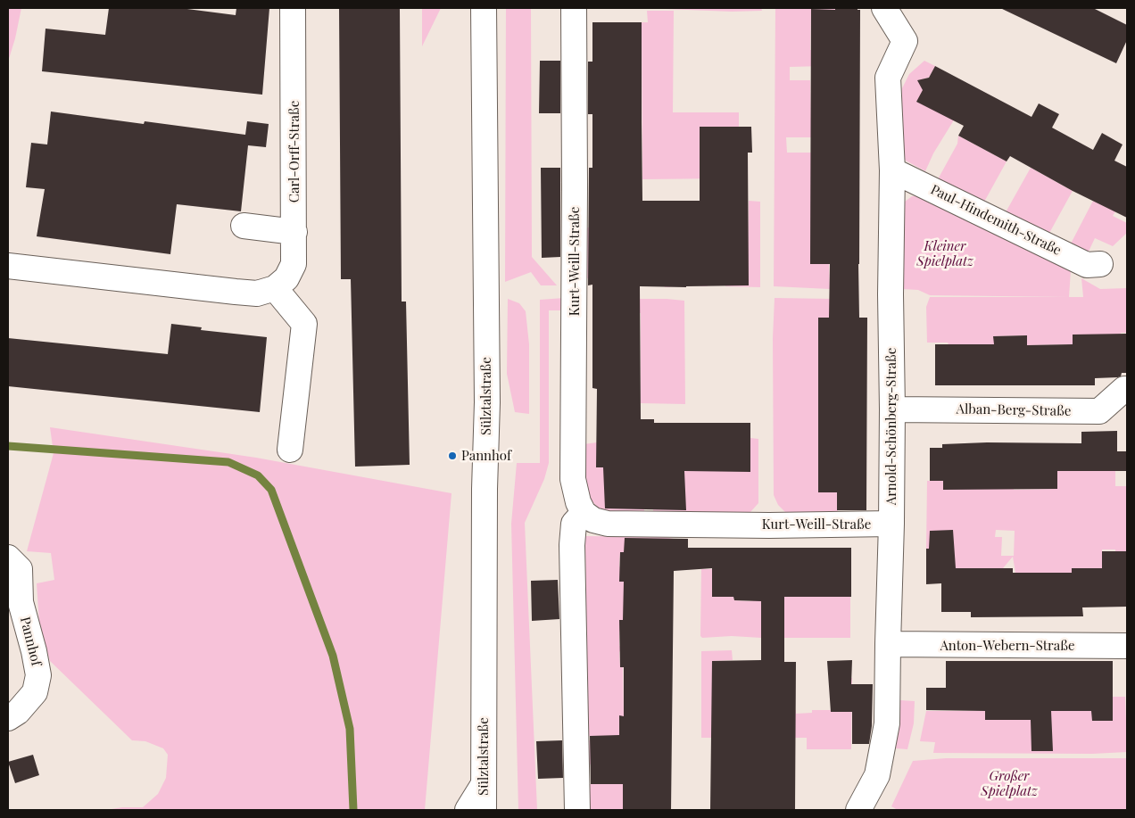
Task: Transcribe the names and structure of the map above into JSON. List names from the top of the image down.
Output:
{
  "streets": {
    "street": [
      "Carl-Orff-Straße",
      "Paul-Hindemith-Straße",
      "Kurt-Weill-Straße",
      "Sülztalstraße",
      "Alban-Berg-Straße",
      "Arnold-Schönberg-Straße",
      "Pannhof",
      "Anton-Webern-Straße"
    ]
  },
  "crossings": [
    ["Paul-Hindemith-Straße", "Arnold-Schönberg-Straße"],
    ["Kurt-Weill-Straße", "Arnold-Schönberg-Straße"],
    ["Alban-Berg-Straße", "Arnold-Schönberg-Straße"],
    ["Arnold-Schönberg-Straße", "Anton-Webern-Straße"]
  ],
  "parks": ["Kleiner Spielplatz", "Großer Spielplatz"],
  "places": ["Pannhof"]
}
